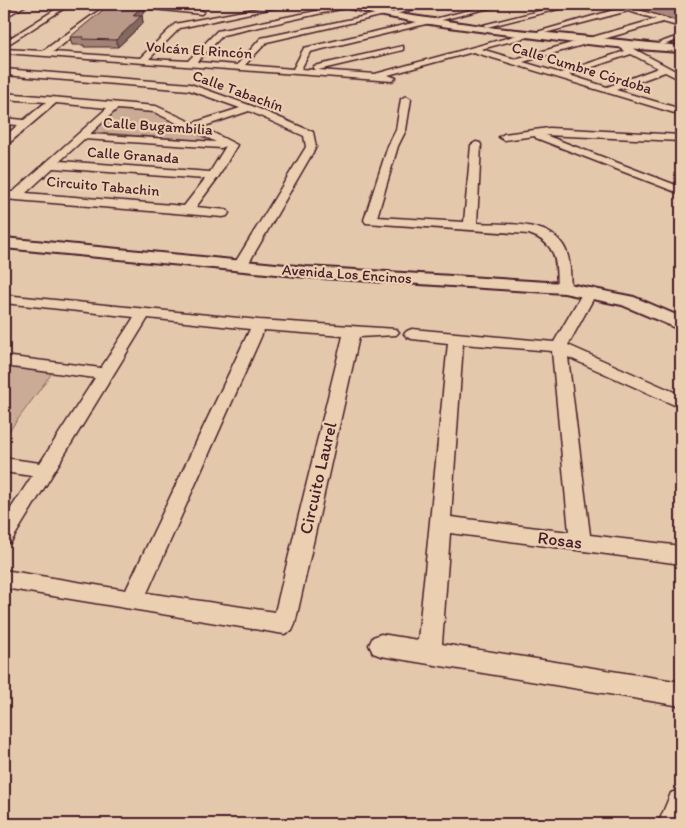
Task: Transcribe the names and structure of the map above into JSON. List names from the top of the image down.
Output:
{
  "streets": {
    "street": [
      "Volcán El Rincón",
      "Calle Cumbre Córdoba",
      "Calle Tabachín",
      "Calle Bugambilia",
      "Calle Granada",
      "Circuito Tabachin",
      "Avenida Los Encinos",
      "Circuito Laurel",
      "Rosas"
    ]
  },
  "crossings": [
    ["Calle Tabachín", "Avenida Los Encinos"],
    ["Calle Bugambilia", "Circuito Tabachin"],
    ["Calle Granada", "Circuito Tabachin"]
  ]
}
